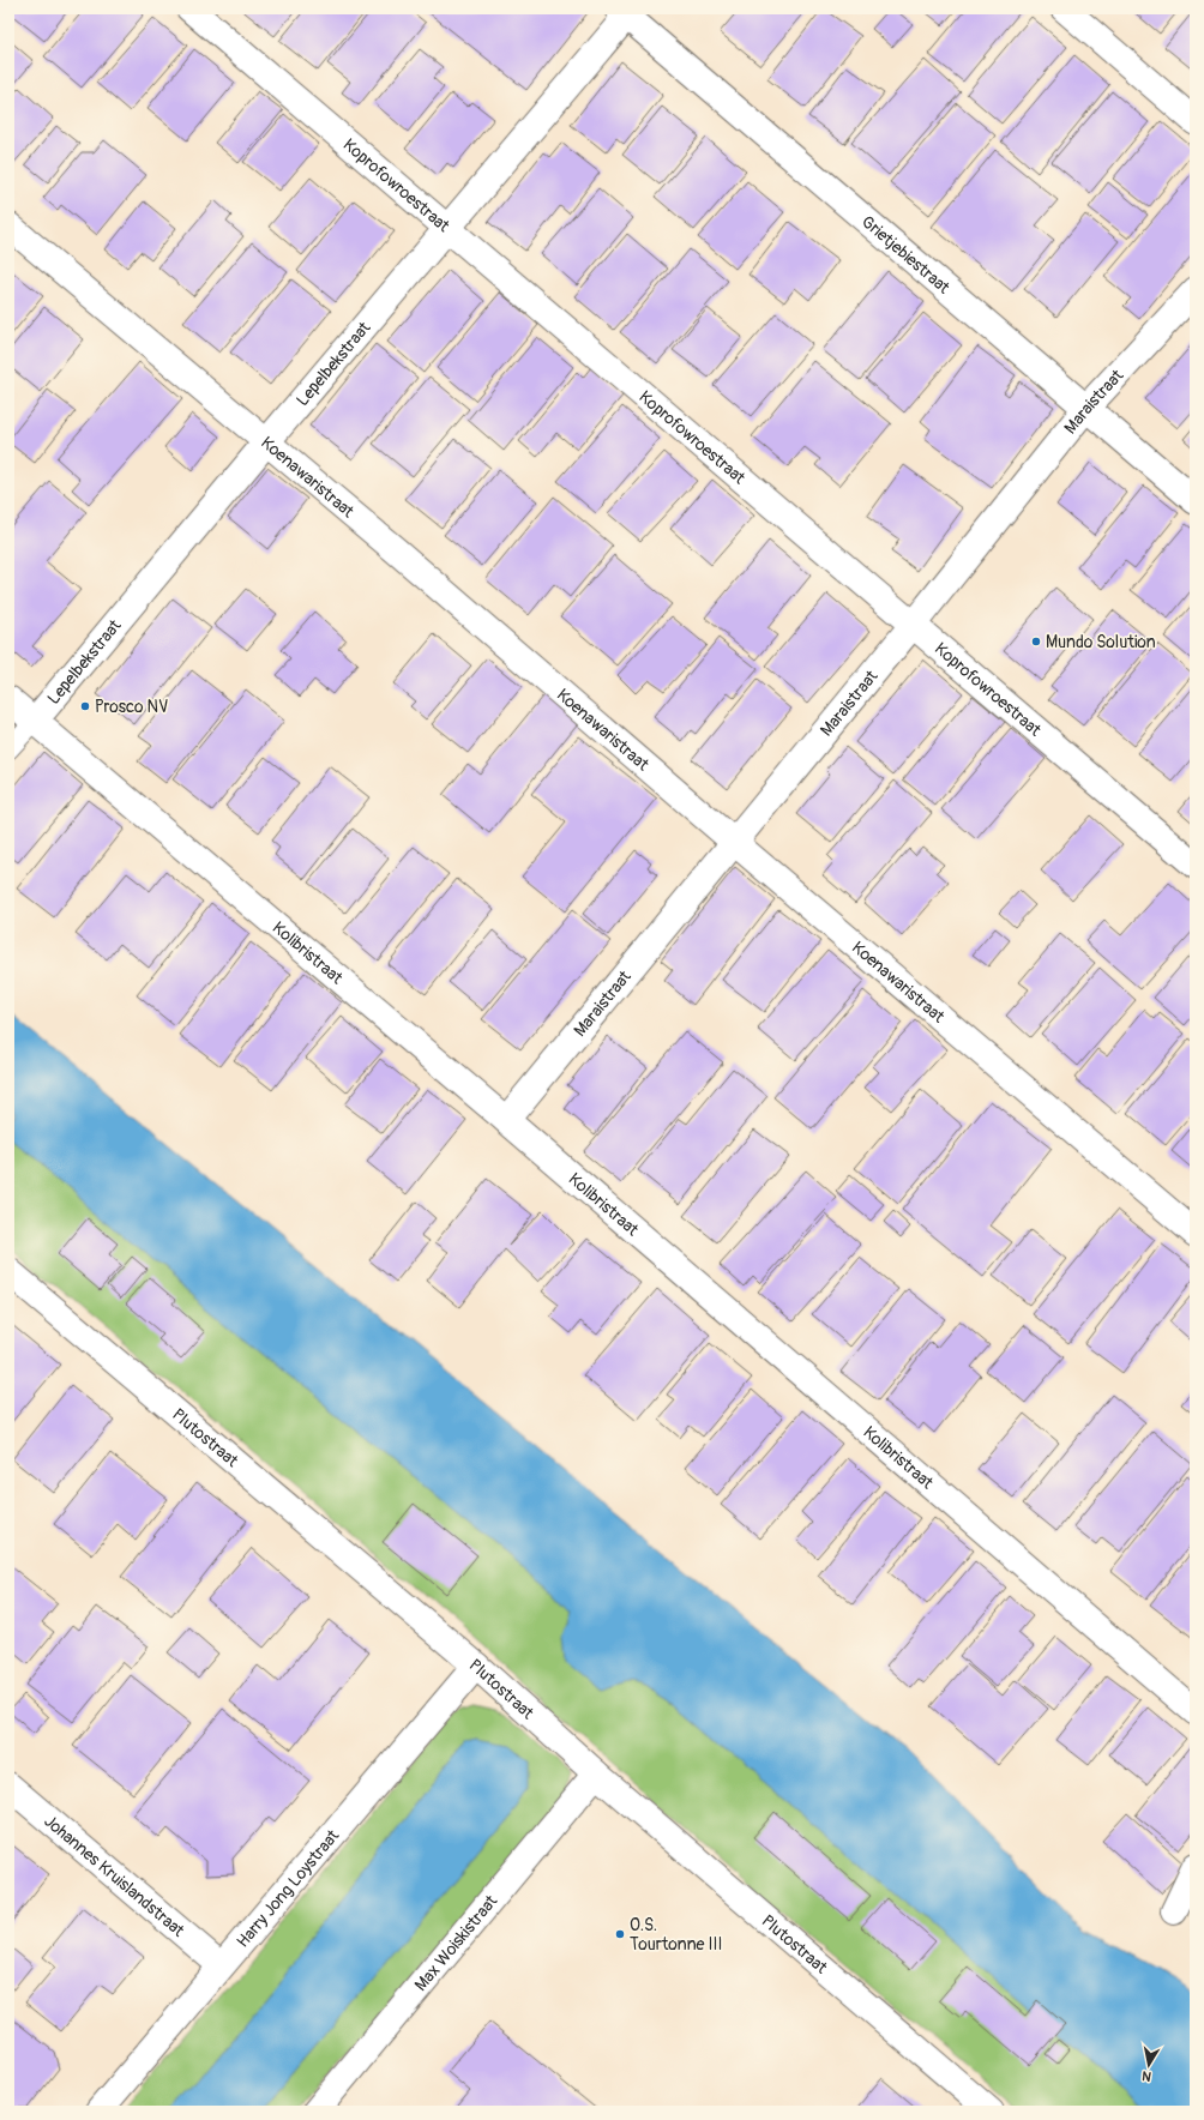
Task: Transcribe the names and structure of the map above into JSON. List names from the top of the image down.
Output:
{
  "streets": {
    "street": [
      "Koprofowroestraat",
      "Grietjebiestraat",
      "Lepelbekstraat",
      "Maraistraat",
      "Koenawaristraat",
      "Kolibristraat",
      "Plutostraat",
      "Johannes Kruislandstraat",
      "Harry Jong Loystraat",
      "Max Woiskistraat"
    ]
  },
  "crossings": [
    ["Koprofowroestraat", "Lepelbekstraat"],
    ["Koprofowroestraat", "Maraistraat"],
    ["Grietjebiestraat", "Lepelbekstraat"],
    ["Grietjebiestraat", "Maraistraat"],
    ["Lepelbekstraat", "Koenawaristraat"],
    ["Lepelbekstraat", "Kolibristraat"],
    ["Maraistraat", "Koenawaristraat"],
    ["Maraistraat", "Kolibristraat"],
    ["Plutostraat", "Harry Jong Loystraat"],
    ["Plutostraat", "Max Woiskistraat"],
    ["Johannes Kruislandstraat", "Harry Jong Loystraat"]
  ],
  "places": ["Mundo Solution", "Prosco NV", "O.S. Tourtonne III"],
  "north": "bottom"
}
